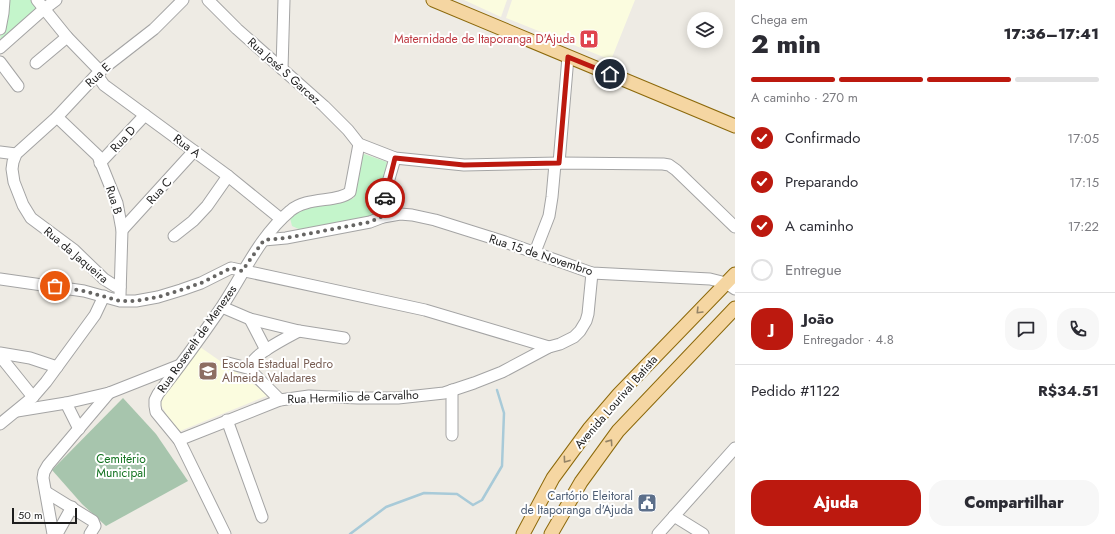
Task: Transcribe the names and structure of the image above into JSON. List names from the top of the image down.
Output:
{
  "streets": {
    "main road": ["Avenida Lourival Batista"],
    "street": [
      "Rua José S Garcez",
      "Rua E",
      "Rua D",
      "Rua A",
      "Rua C",
      "Rua B",
      "Rua da Jaqueira",
      "Rua 15 de Novembro",
      "Rua Rosevelt de Menezes",
      "Rua Hermilio de Carvalho"
    ]
  },
  "crossings": [
    ["Rua José S Garcez", "Rua Rosevelt de Menezes"],
    ["Rua E", "Rua A"],
    ["Rua E", "Rua B"],
    ["Rua E", "Rua da Jaqueira"],
    ["Rua D", "Rua A"],
    ["Rua D", "Rua B"],
    ["Rua A", "Rua C"],
    ["Rua A", "Rua Rosevelt de Menezes"],
    ["Rua C", "Rua B"],
    ["Rua B", "Rua da Jaqueira"],
    ["Rua B", "Rua Rosevelt de Menezes"],
    ["Rua 15 de Novembro", "Rua Rosevelt de Menezes"],
    ["Rua 15 de Novembro", "Rua Hermilio de Carvalho"],
    ["Rua 15 de Novembro", "Avenida Lourival Batista"],
    ["Rua Rosevelt de Menezes", "Rua Hermilio de Carvalho"]
  ],
  "parks": ["Cemitério Municipal"],
  "places": {
    "hospital": ["Maternidade de Itaporanga D'Ajuda"],
    "school or university": ["Escola Estadual Pedro Almeida Valadares"],
    "public building": ["Cartório Eleitoral de Itaporanga d'Ajuda"]
  },
  "scale_bar": "50 m",
  "page": {
    "heading": ["2 min", "Chega em", "17:36–17:41"],
    "panel": [
      "João",
      "Entregador · 4.8",
      "Pedido #1122",
      "R$34.51"
    ],
    "bar": "A caminho · 270 m",
    "list": [
      ["Confirmado", "17:05"],
      ["Preparando", "17:15"],
      ["A caminho", "17:22"],
      "Entregue"
    ],
    "round": "J",
    "buttons": ["Ajuda", "Compartilhar"],
    "scale": "50 m"
  }
}
